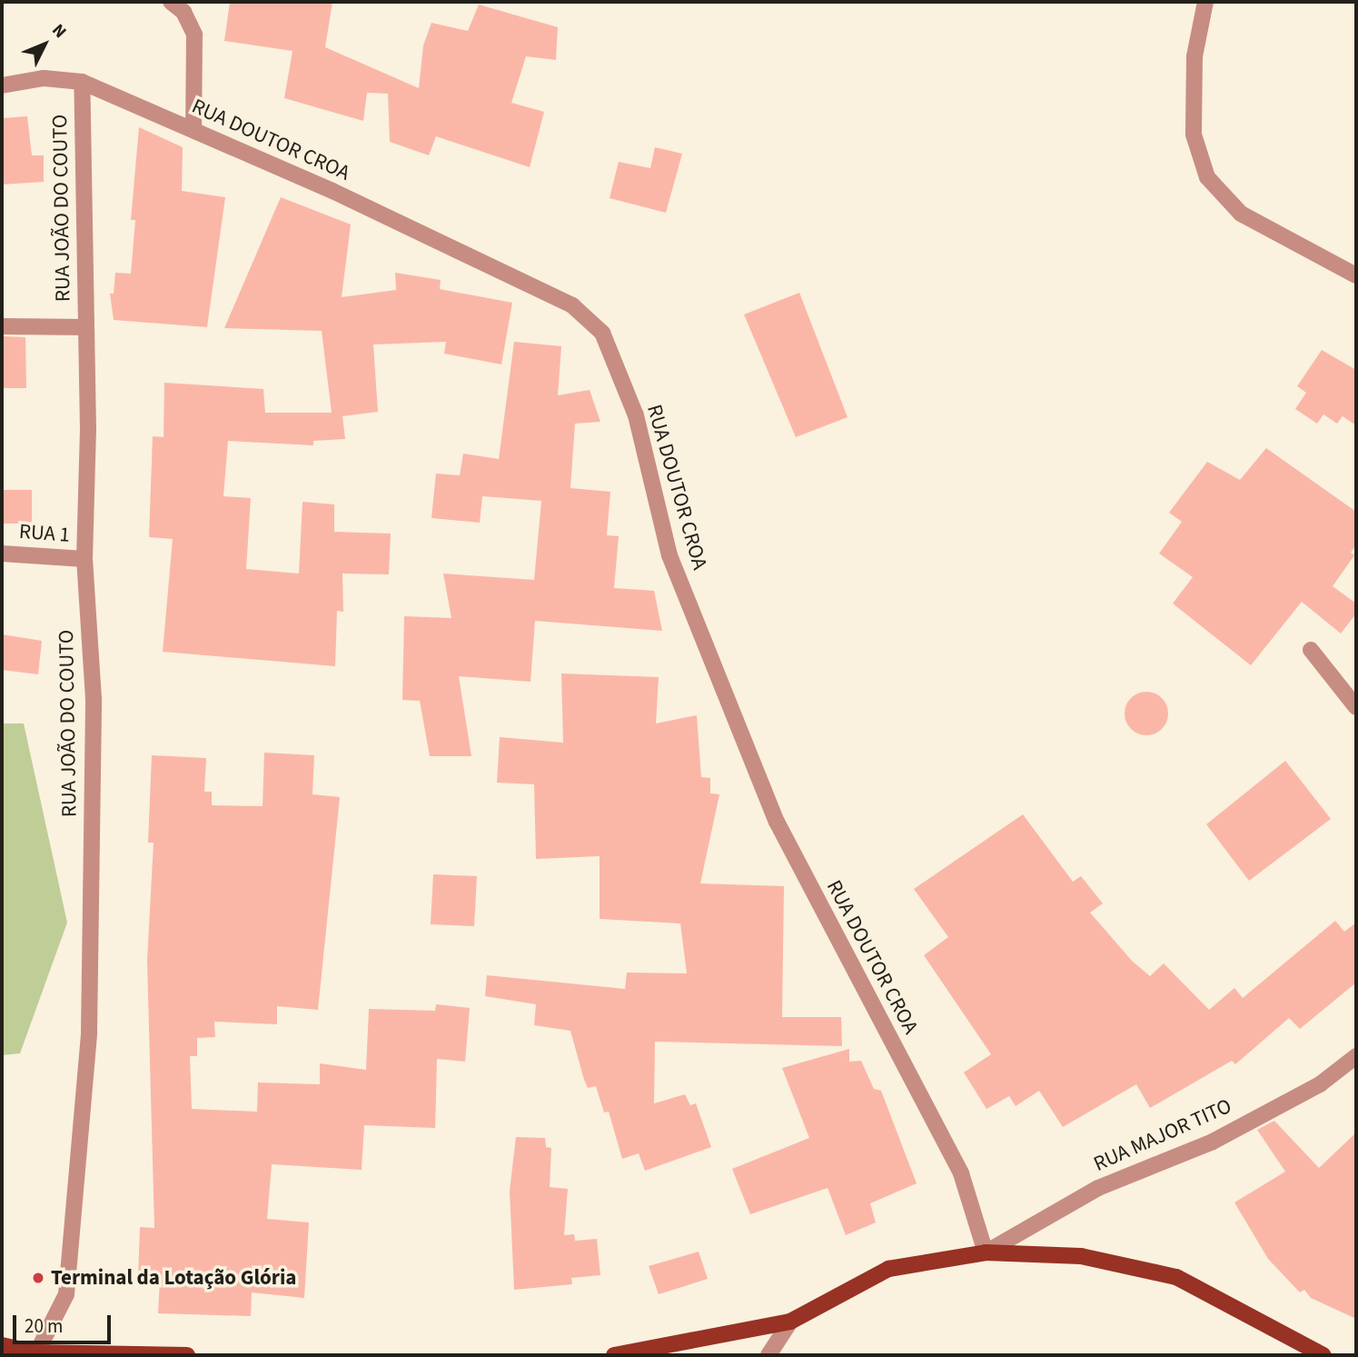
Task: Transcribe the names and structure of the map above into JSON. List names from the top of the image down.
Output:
{
  "streets": {
    "street": [
      "RUA DOUTOR CROA",
      "RUA JOÃO DO COUTO",
      "RUA 1",
      "RUA MAJOR TITO"
    ]
  },
  "crossings": [
    ["RUA DOUTOR CROA", "RUA JOÃO DO COUTO"],
    ["RUA DOUTOR CROA", "RUA MAJOR TITO"],
    ["RUA JOÃO DO COUTO", "RUA 1"]
  ],
  "places": ["Terminal da Lotação Glória"],
  "scale_bar": "20 m",
  "north": "top right"
}
